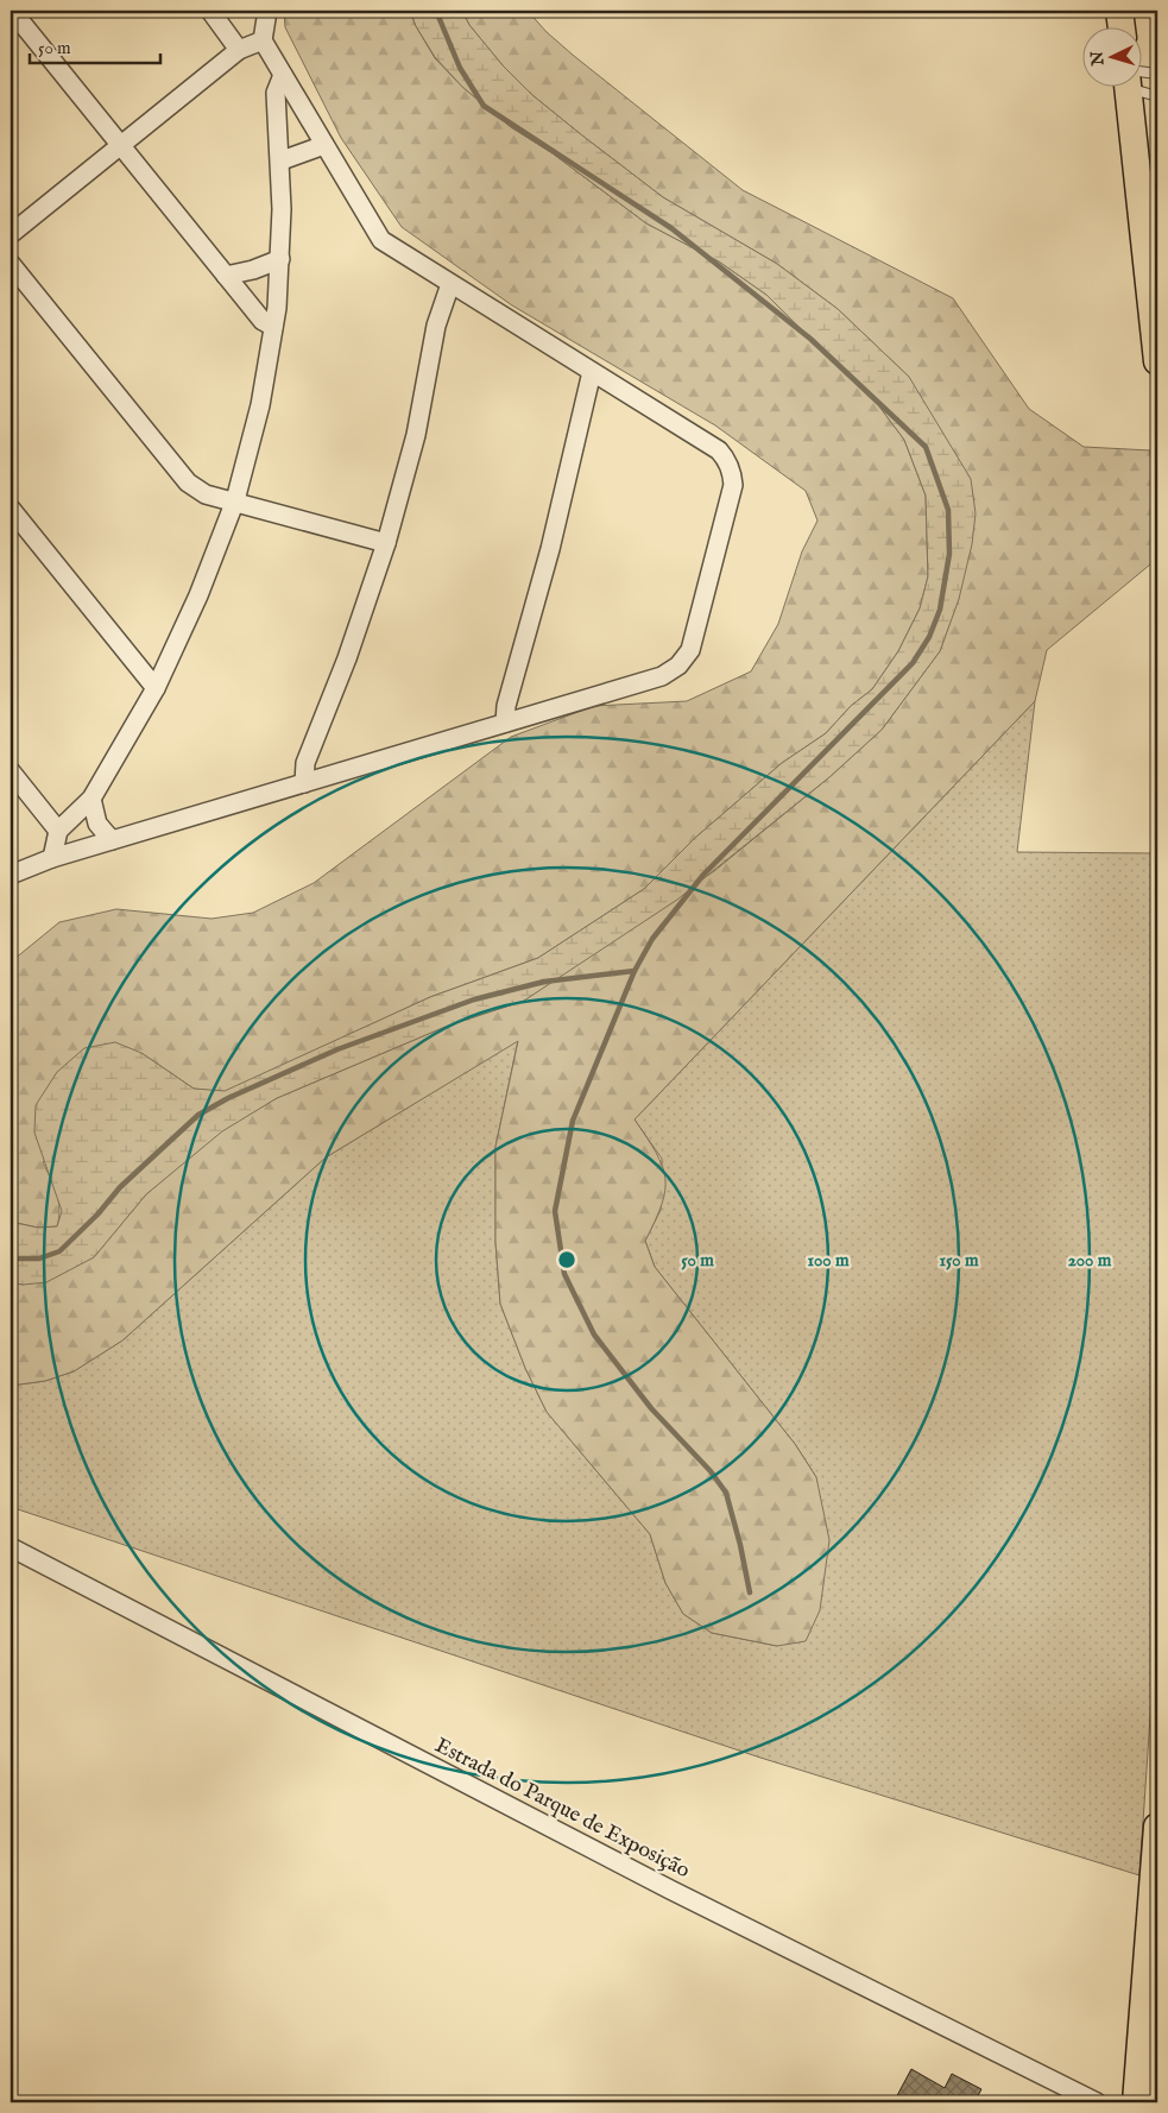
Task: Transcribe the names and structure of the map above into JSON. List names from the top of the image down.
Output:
{
  "streets": {
    "street": ["Estrada do Parque de Exposição"]
  },
  "scale_bar": "50 m",
  "north": "left",
  "rings": [
    "50 m",
    "100 m",
    "150 m",
    "200 m"
  ]
}
